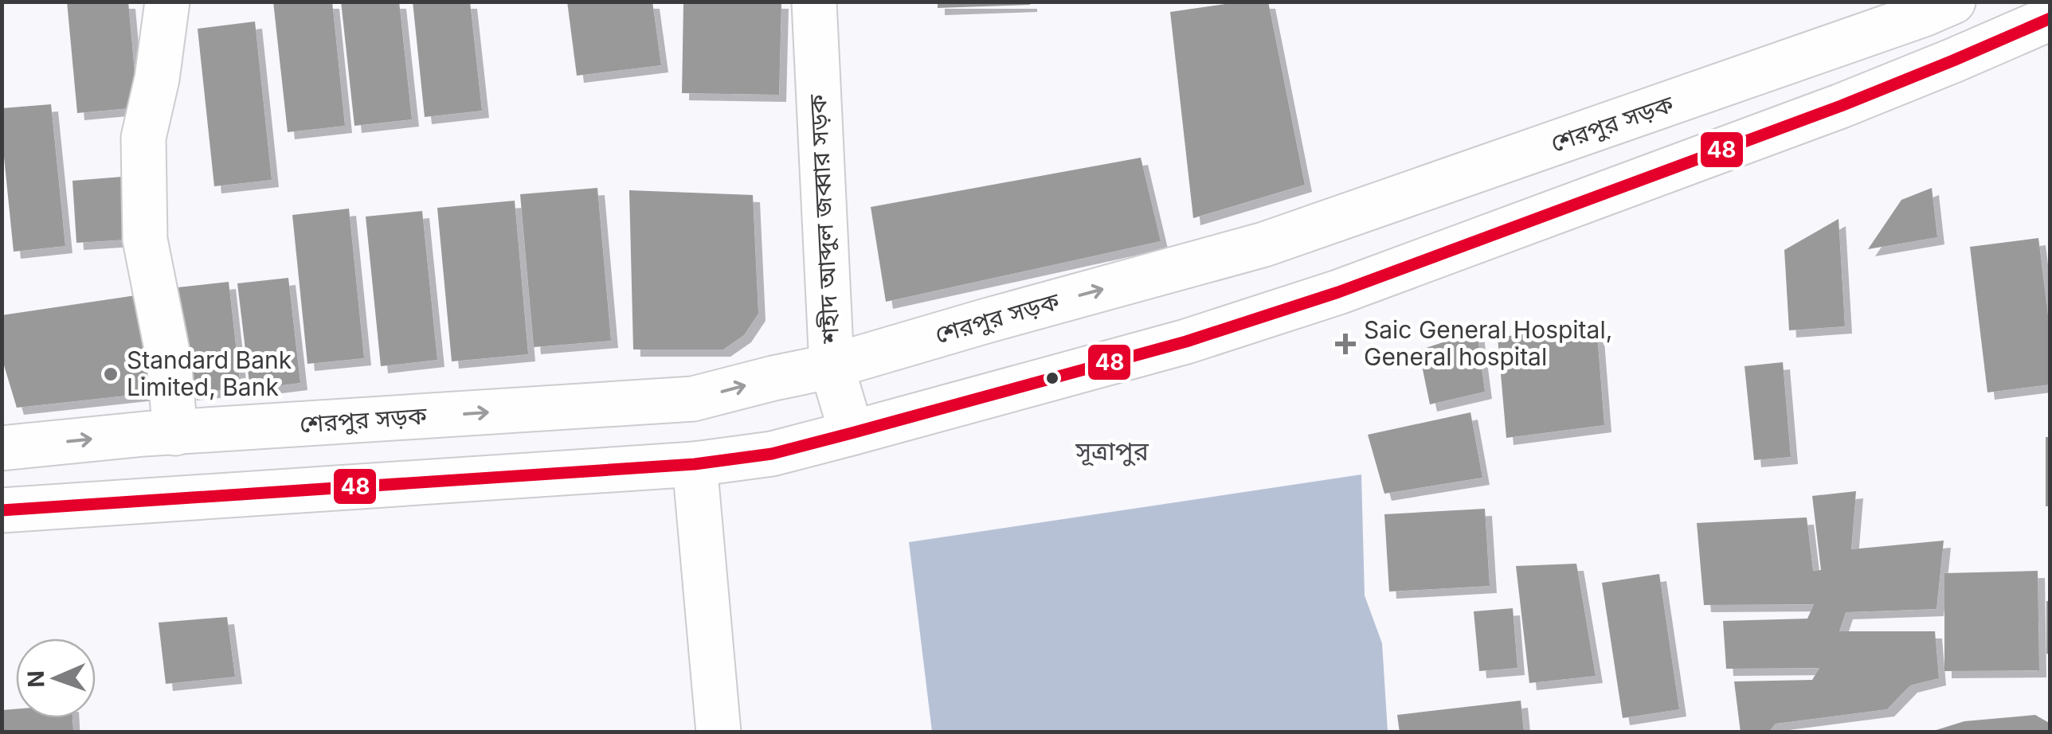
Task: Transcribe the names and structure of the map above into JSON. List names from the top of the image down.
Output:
{
  "streets": {
    "main road": ["শেরপুর সড়ক", "শহীদ আব্দুল জব্বার সড়ক"]
  },
  "crossings": [
    ["শেরপুর সড়ক", "শহীদ আব্দুল জব্বার সড়ক"]
  ],
  "districts": ["সূত্রাপুর"],
  "places": {
    "health": ["Saic General Hospital, General hospital"],
    "other": ["Standard Bank Limited, Bank"]
  },
  "lines": ["transit line 48"],
  "north": "left"
}
